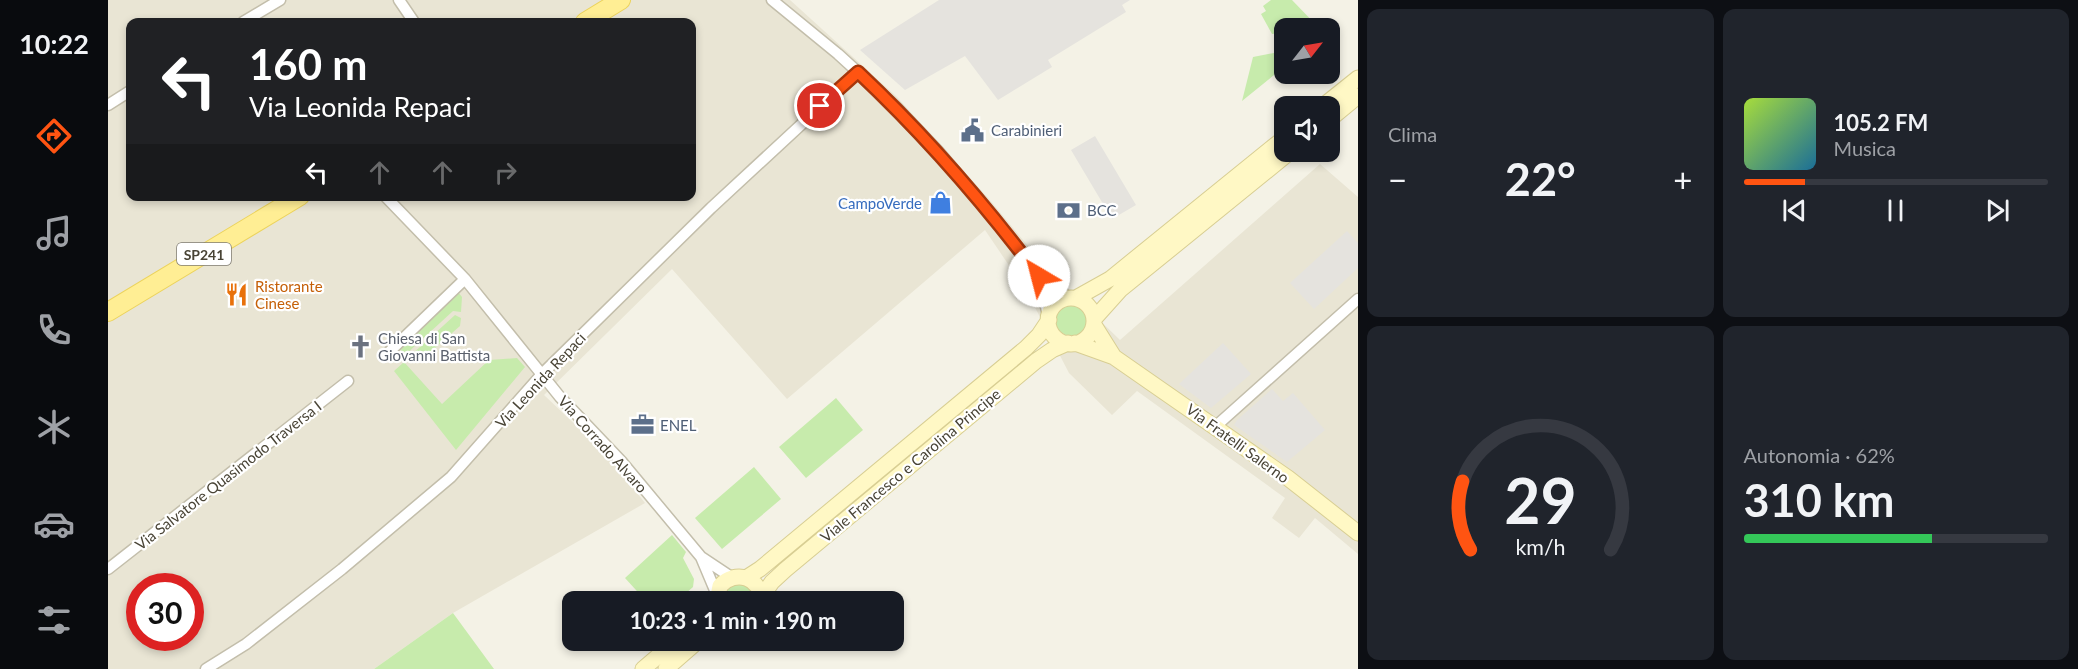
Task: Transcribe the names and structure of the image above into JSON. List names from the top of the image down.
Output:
{
  "streets": {
    "main road": ["SP241"],
    "street": [
      "Via Leonida Repaci",
      "Via Fratelli Salerno",
      "Via Corrado Alvaro",
      "Viale Francesco e Carolina Principe",
      "Via Salvatore Quasimodo Traversa I"
    ]
  },
  "crossings": [
    ["Via Leonida Repaci", "Via Corrado Alvaro"],
    ["Via Fratelli Salerno", "Viale Francesco e Carolina Principe"],
    ["Via Corrado Alvaro", "Viale Francesco e Carolina Principe"]
  ],
  "places": {
    "public building": ["Carabinieri"],
    "shop": ["CampoVerde"],
    "bank": ["BCC"],
    "restaurant": ["Ristorante Cinese"],
    "church": ["Chiesa di San Giovanni Battista"],
    "office": ["ENEL"]
  },
  "north": "top right",
  "page": {
    "tabs": "10:22",
    "tile": [
      "Clima",
      ["Autonomia · 62%", "310 km"]
    ],
    "turn": ["160 m", "Via Leonida Repaci"],
    "song": ["105.2 FM", "Musica"],
    "heat": ["−", "22°", "+"],
    "limit": "30",
    "trip": "10:23 · 1 min · 190 m",
    "gauge": ["29", "km/h"]
  }
}
